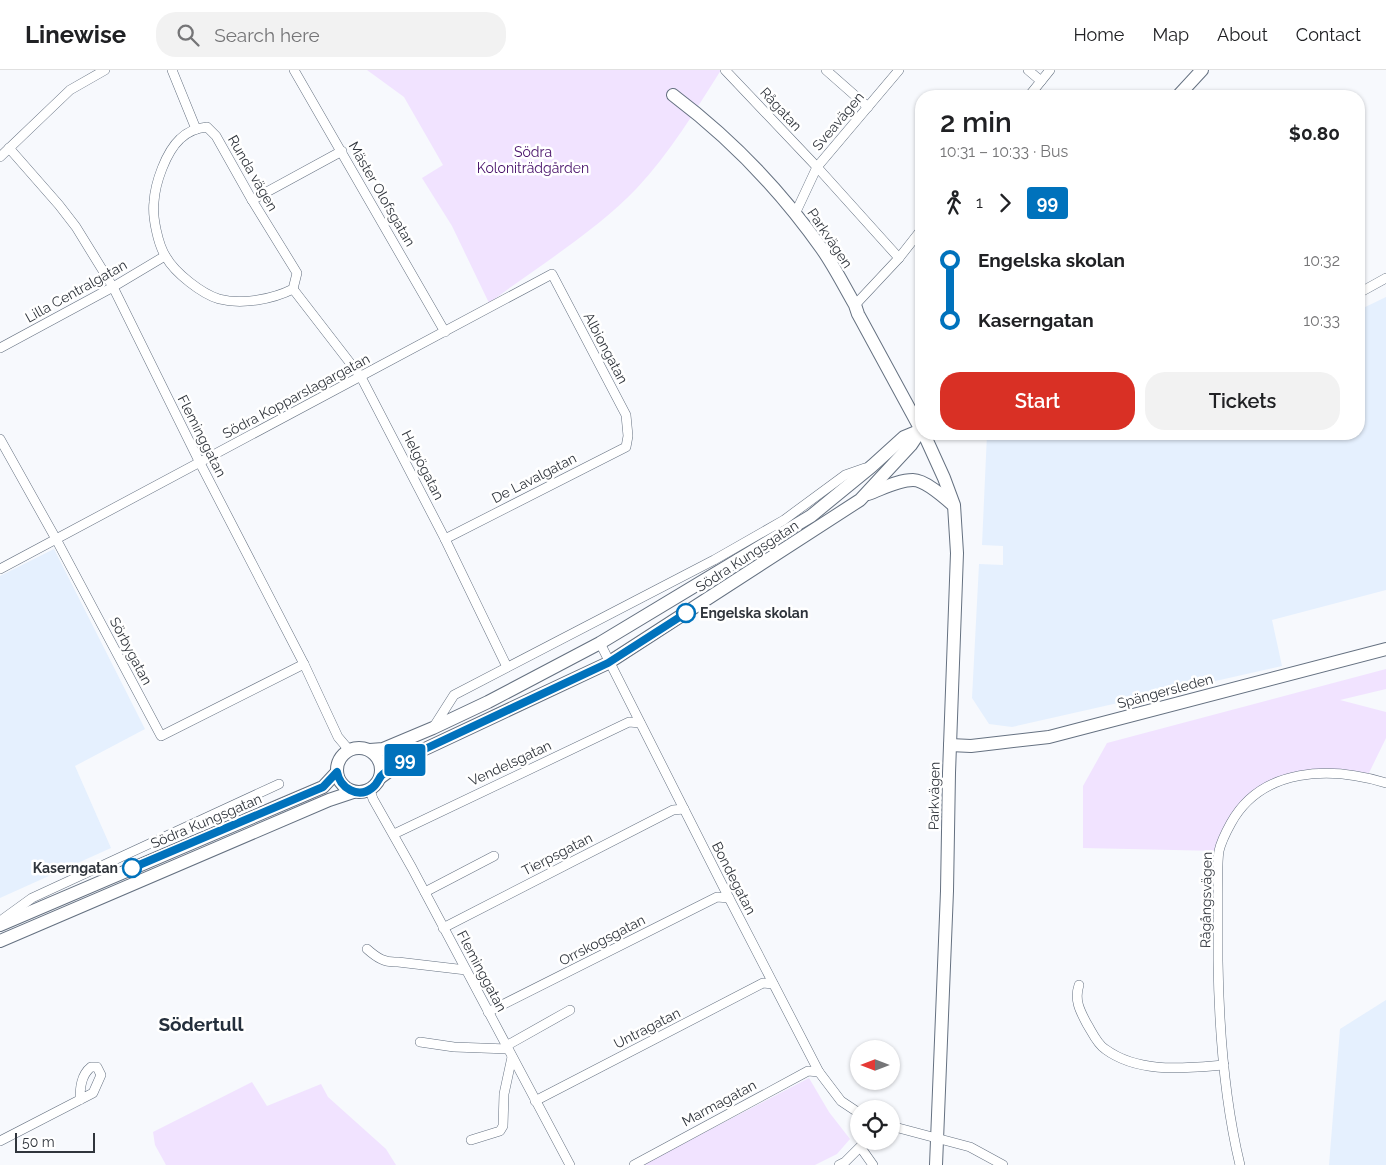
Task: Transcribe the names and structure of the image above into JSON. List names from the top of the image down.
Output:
{
  "streets": {
    "main road": ["Parkvägen", "Södra Kungsgatan", "Spängersleden"],
    "street": [
      "Rågatan",
      "Sveavägen",
      "Runda vägen",
      "Mäster Olofsgatan",
      "Lilla Centralgatan",
      "Albiongatan",
      "Södra Kopparslagargatan",
      "Fleminggatan",
      "Helgögatan",
      "De Lavalgatan",
      "Sörbygatan",
      "Vendelsgatan",
      "Tierpsgatan",
      "Bondegatan",
      "Rågångsvägen",
      "Orrskogsgatan",
      "Untragatan",
      "Marmagatan"
    ]
  },
  "crossings": [
    ["Rågatan", "Sveavägen"],
    ["Runda vägen", "Helgögatan"],
    ["Mäster Olofsgatan", "Södra Kopparslagargatan"],
    ["Parkvägen", "Spängersleden"],
    ["Lilla Centralgatan", "Fleminggatan"],
    ["Albiongatan", "Södra Kopparslagargatan"],
    ["Albiongatan", "De Lavalgatan"],
    ["Södra Kopparslagargatan", "Fleminggatan"],
    ["Södra Kopparslagargatan", "Helgögatan"],
    ["Södra Kopparslagargatan", "Sörbygatan"],
    ["Fleminggatan", "Södra Kungsgatan"],
    ["Fleminggatan", "Sörbygatan"],
    ["Fleminggatan", "Vendelsgatan"],
    ["Fleminggatan", "Tierpsgatan"],
    ["Fleminggatan", "Orrskogsgatan"],
    ["Fleminggatan", "Untragatan"],
    ["Helgögatan", "De Lavalgatan"],
    ["Helgögatan", "Södra Kungsgatan"],
    ["Södra Kungsgatan", "Bondegatan"],
    ["Vendelsgatan", "Bondegatan"],
    ["Tierpsgatan", "Bondegatan"],
    ["Bondegatan", "Orrskogsgatan"],
    ["Bondegatan", "Untragatan"],
    ["Bondegatan", "Marmagatan"]
  ],
  "districts": ["Södertull"],
  "parks": ["Södra Koloniträdgården"],
  "places": ["Engelska skolan", "Kaserngatan"],
  "lines": ["bus line 99"],
  "scale_bar": "50 m",
  "north": "left",
  "page": {
    "header": "Linewise",
    "search": "Search here",
    "nav": [
      "Home",
      "Map",
      "About",
      "Contact"
    ],
    "on_map": "99",
    "heading": ["2 min", "10:31 – 10:33 · Bus", "$0.80"],
    "legs": ["1", "99"],
    "list": [
      {
        "name": "Engelska skolan",
        "value": "10:32"
      },
      {
        "name": "Kaserngatan",
        "value": "10:33"
      }
    ],
    "buttons": ["Start", "Tickets"],
    "scale": "50 m"
  }
}
